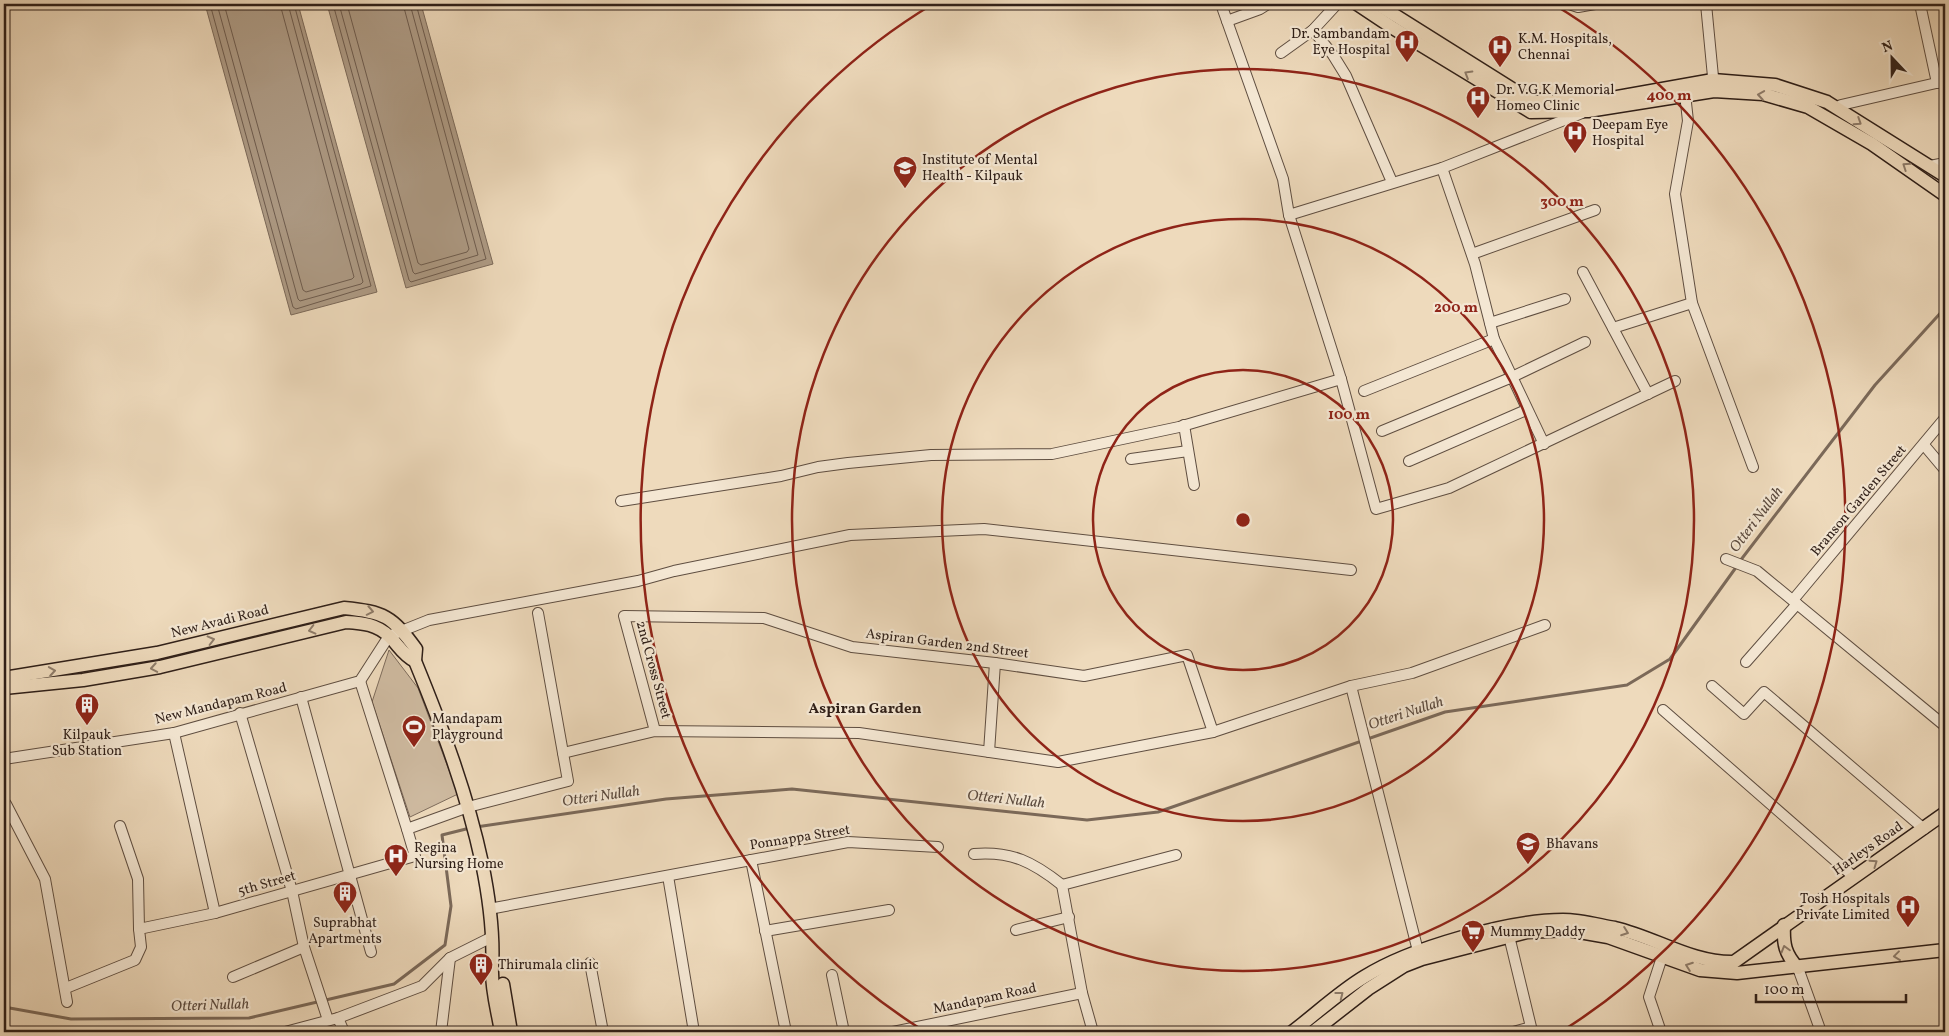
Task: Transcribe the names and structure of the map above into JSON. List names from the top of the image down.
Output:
{
  "streets": {
    "main road": ["New Avadi Road", "Harleys Road"],
    "street": [
      "Branson Garden Street",
      "Aspiran Garden 2nd Street",
      "2nd Cross Street",
      "New Mandapam Road",
      "Ponnappa Street",
      "5th Street",
      "Mandapam Road"
    ]
  },
  "crossings": [
    ["New Avadi Road", "Ponnappa Street"],
    ["Aspiran Garden 2nd Street", "2nd Cross Street"]
  ],
  "districts": ["Aspiran Garden"],
  "water": ["Otteri Nullah"],
  "places": {
    "hospital": [
      "Dr. Sambandam Eye Hospital",
      "K.M. Hospitals, Chennai",
      "Dr. V.G.K Memorial Homeo Clinic",
      "Deepam Eye Hospital",
      "Regina Nursing Home",
      "Tosh Hospitals Private Limited"
    ],
    "school or university": ["Institute of Mental Health - Kilpauk", "Bhavans"],
    "building": ["Kilpauk Sub Station", "Suprabhat Apartments", "Thirumala clinic"],
    "sports": ["Mandapam Playground"],
    "supermarket": ["Mummy Daddy"]
  },
  "scale_bar": "100 m",
  "north": "top",
  "rings": [
    "400 m",
    "300 m",
    "200 m",
    "100 m"
  ]
}
